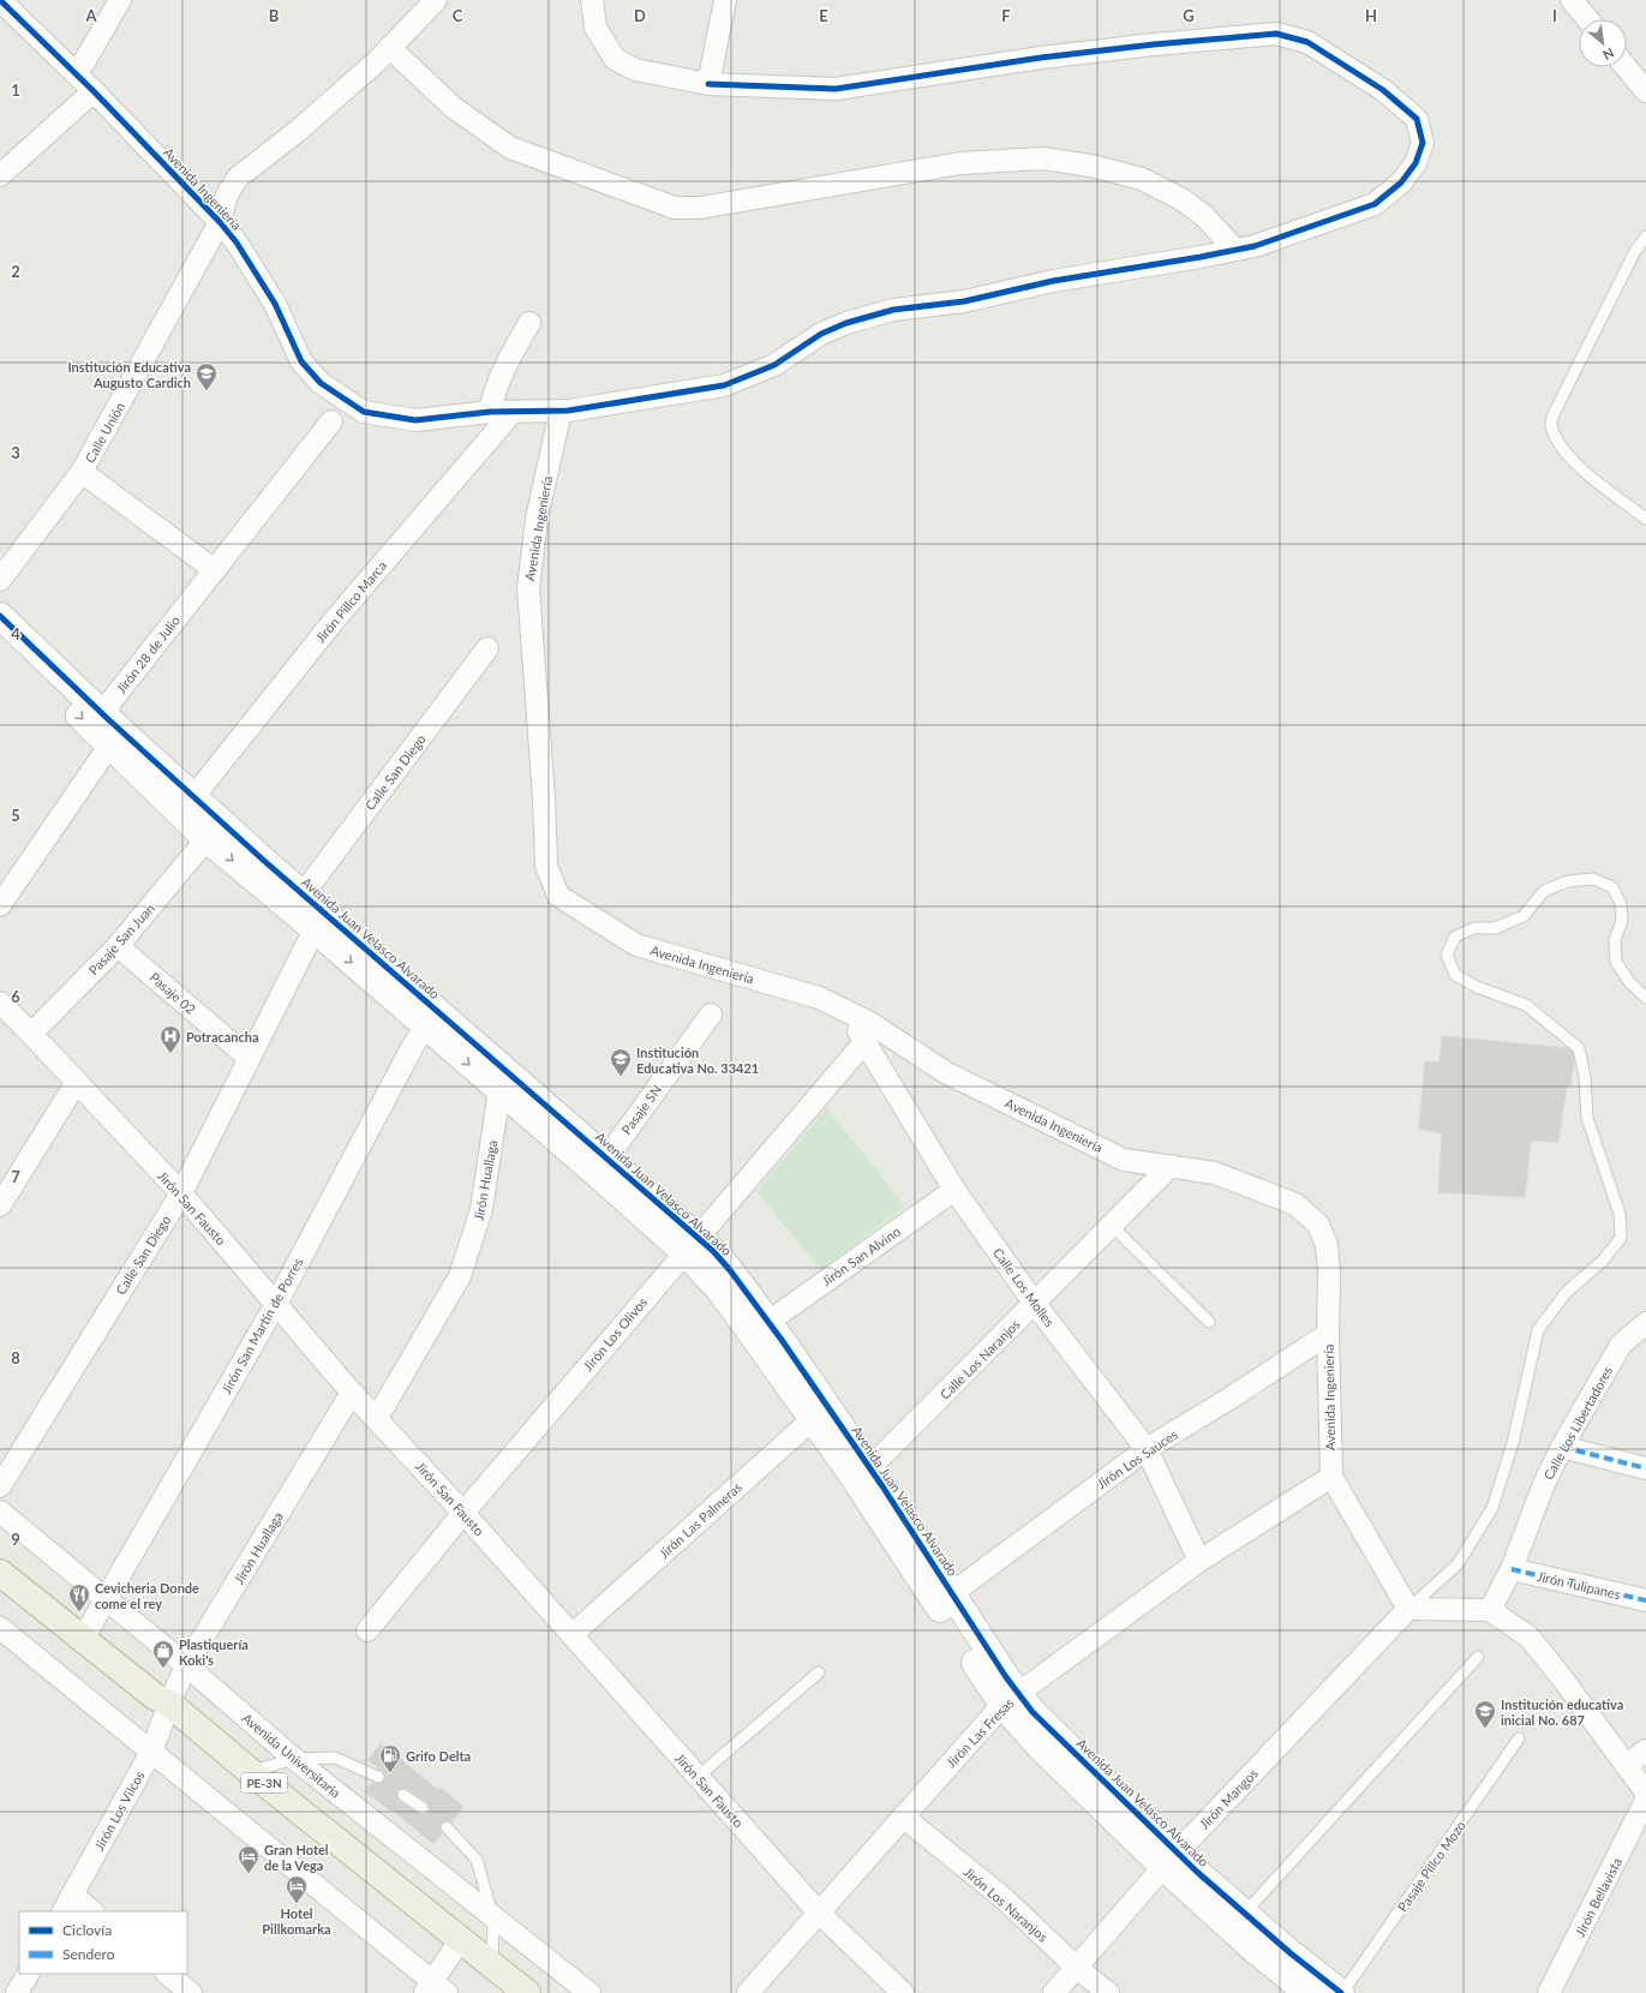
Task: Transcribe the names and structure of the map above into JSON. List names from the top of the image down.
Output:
{
  "streets": {
    "highway": ["PE-3N"],
    "street": [
      "Avenida Ingeniería",
      "Calle Unión",
      "Jirón Pillco Marca",
      "Jirón 28 de Julio",
      "Calle San Diego",
      "Avenida Juan Velasco Alvarado",
      "Pasaje San Juan",
      "Pasaje 02",
      "Pasaje SN",
      "Jirón Huallaga",
      "Jirón San Fausto",
      "Jirón San Alvino",
      "Calle Los Molles",
      "Jirón San Martín de Porres",
      "Jirón Los Olivos",
      "Calle Los Naranjos",
      "Calle Los Libertadores",
      "Jirón Los Sauces",
      "Jirón Las Palmeras",
      "Jirón Tulipanes",
      "Jirón Las Fresas",
      "Avenida Universitaria",
      "Jirón Mangos",
      "Jirón Los Vilcos",
      "Jirón Bellavista",
      "Jirón Los Naranjos"
    ],
    "lane": ["Pasaje Pillco Mozo"]
  },
  "crossings": [
    ["Avenida Ingeniería", "Calle Unión"],
    ["Avenida Ingeniería", "Jirón Pillco Marca"],
    ["Avenida Ingeniería", "Calle Los Molles"],
    ["Avenida Ingeniería", "Calle Los Naranjos"],
    ["Avenida Ingeniería", "Jirón Los Sauces"],
    ["Avenida Ingeniería", "Jirón Las Fresas"],
    ["Avenida Ingeniería", "Jirón Mangos"],
    ["Jirón Pillco Marca", "Avenida Juan Velasco Alvarado"],
    ["Jirón 28 de Julio", "Avenida Juan Velasco Alvarado"],
    ["Calle San Diego", "Avenida Juan Velasco Alvarado"],
    ["Calle San Diego", "Pasaje 02"],
    ["Calle San Diego", "Jirón San Fausto"],
    ["Avenida Juan Velasco Alvarado", "Pasaje San Juan"],
    ["Avenida Juan Velasco Alvarado", "Pasaje SN"],
    ["Avenida Juan Velasco Alvarado", "Jirón Huallaga"],
    ["Avenida Juan Velasco Alvarado", "Jirón San Alvino"],
    ["Avenida Juan Velasco Alvarado", "Jirón San Martín de Porres"],
    ["Avenida Juan Velasco Alvarado", "Jirón Los Olivos"],
    ["Avenida Juan Velasco Alvarado", "Calle Los Naranjos"],
    ["Avenida Juan Velasco Alvarado", "Jirón Los Sauces"],
    ["Avenida Juan Velasco Alvarado", "Jirón Las Palmeras"],
    ["Avenida Juan Velasco Alvarado", "Jirón Las Fresas"],
    ["Avenida Juan Velasco Alvarado", "Jirón Mangos"],
    ["Avenida Juan Velasco Alvarado", "Pasaje Pillco Mozo"],
    ["Pasaje San Juan", "Pasaje 02"],
    ["Pasaje San Juan", "Jirón San Fausto"],
    ["Jirón Huallaga", "Jirón San Fausto"],
    ["Jirón Huallaga", "Avenida Universitaria"],
    ["Jirón Huallaga", "PE-3N"],
    ["Jirón Huallaga", "Jirón Los Vilcos"],
    ["Jirón San Fausto", "Jirón San Martín de Porres"],
    ["Jirón San Fausto", "Jirón Los Olivos"],
    ["Jirón San Fausto", "Jirón Las Palmeras"],
    ["Jirón San Fausto", "Jirón Las Fresas"],
    ["Jirón San Alvino", "Calle Los Molles"],
    ["Calle Los Molles", "Jirón Los Olivos"],
    ["Calle Los Molles", "Calle Los Naranjos"],
    ["Calle Los Molles", "Jirón Los Sauces"],
    ["Calle Los Molles", "Jirón Las Fresas"],
    ["Jirón San Martín de Porres", "Avenida Universitaria"],
    ["Jirón San Martín de Porres", "PE-3N"],
    ["Calle Los Libertadores", "Jirón Tulipanes"],
    ["Jirón Las Fresas", "Jirón Los Naranjos"],
    ["PE-3N", "Jirón Los Vilcos"],
    ["Jirón Mangos", "Jirón Los Naranjos"]
  ],
  "places": {
    "school or university": ["Institución Educativa Augusto Cardich", "Institución Educativa No. 33421", "Institución educativa inicial No. 687"],
    "hospital": ["Potracancha"],
    "restaurant": ["Cevicheria Donde come el rey"],
    "shop": ["Plastiquería Koki's"],
    "fuel station": ["Grifo Delta"],
    "hotel": ["Gran Hotel de la Vega", "Hotel Pillkomarka"]
  },
  "legend": ["Ciclovía", "Sendero"],
  "north": "bottom right",
  "grid": {
    "columns": [
      "A",
      "B",
      "C",
      "D",
      "E",
      "F",
      "G",
      "H",
      "I"
    ],
    "rows": [
      "1",
      "2",
      "3",
      "4",
      "5",
      "6",
      "7",
      "8",
      "9"
    ]
  }
}
